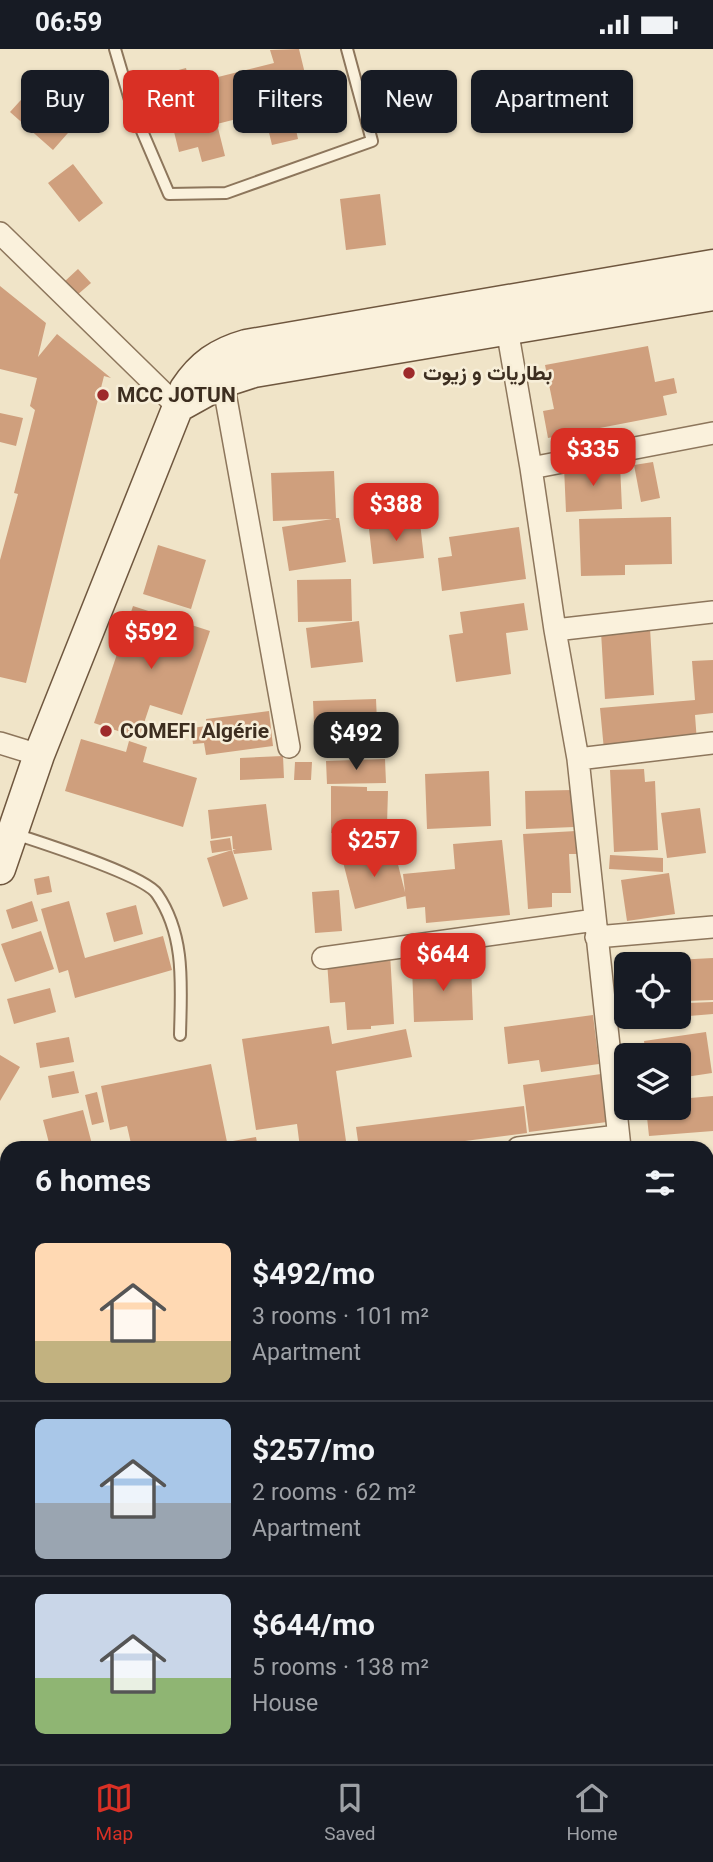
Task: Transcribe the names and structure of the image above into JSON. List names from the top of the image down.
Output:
{
  "places": ["بطاريات و زيوت", "MCC JOTUN", "COMEFI Algérie"],
  "page": {
    "status": "06:59",
    "chip": [
      "Buy",
      "Rent",
      "Filters",
      "New",
      "Apartment"
    ],
    "price": [
      "$335",
      "$388",
      "$592",
      "$492",
      "$257",
      "$644"
    ],
    "heading": "6 homes",
    "list": [
      {
        "name": "$492/mo",
        "note": "3 rooms · 101 m² · Apartment"
      },
      {
        "name": "$257/mo",
        "note": "2 rooms · 62 m² · Apartment"
      },
      {
        "name": "$644/mo",
        "note": "5 rooms · 138 m² · House"
      }
    ],
    "tabs": ["Map", "Saved", "Home"]
  }
}
